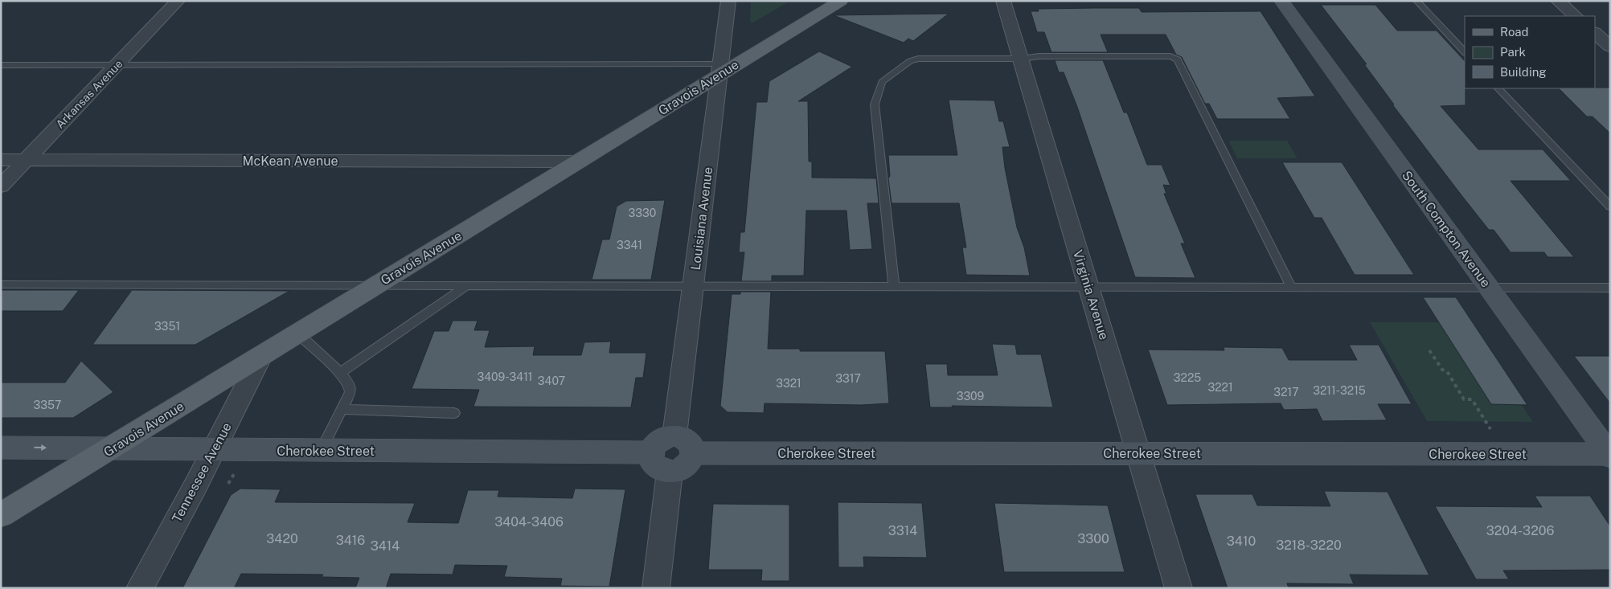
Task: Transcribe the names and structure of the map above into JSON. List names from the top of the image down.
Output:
{
  "streets": {
    "main road": ["Gravois Avenue"],
    "street": [
      "Arkansas Avenue",
      "McKean Avenue",
      "Louisiana Avenue",
      "South Compton Avenue",
      "Virginia Avenue",
      "Cherokee Street",
      "Tennessee Avenue"
    ]
  },
  "crossings": [
    ["Gravois Avenue", "McKean Avenue"],
    ["Gravois Avenue", "Louisiana Avenue"],
    ["Gravois Avenue", "Cherokee Street"],
    ["Gravois Avenue", "Tennessee Avenue"],
    ["Arkansas Avenue", "McKean Avenue"],
    ["Louisiana Avenue", "Cherokee Street"],
    ["South Compton Avenue", "Cherokee Street"],
    ["Virginia Avenue", "Cherokee Street"],
    ["Cherokee Street", "Tennessee Avenue"]
  ],
  "house_numbers": [
    "3330",
    "3341",
    "3351",
    "3409-3411",
    "3225",
    "3317",
    "3407",
    "3321",
    "3221",
    "3211-3215",
    "3217",
    "3309",
    "3357",
    "3404-3406",
    "3314",
    "3204-3206",
    "3420",
    "3300",
    "3416",
    "3410",
    "3218-3220",
    "3414"
  ],
  "legend": ["Road", "Park", "Building"]
}
